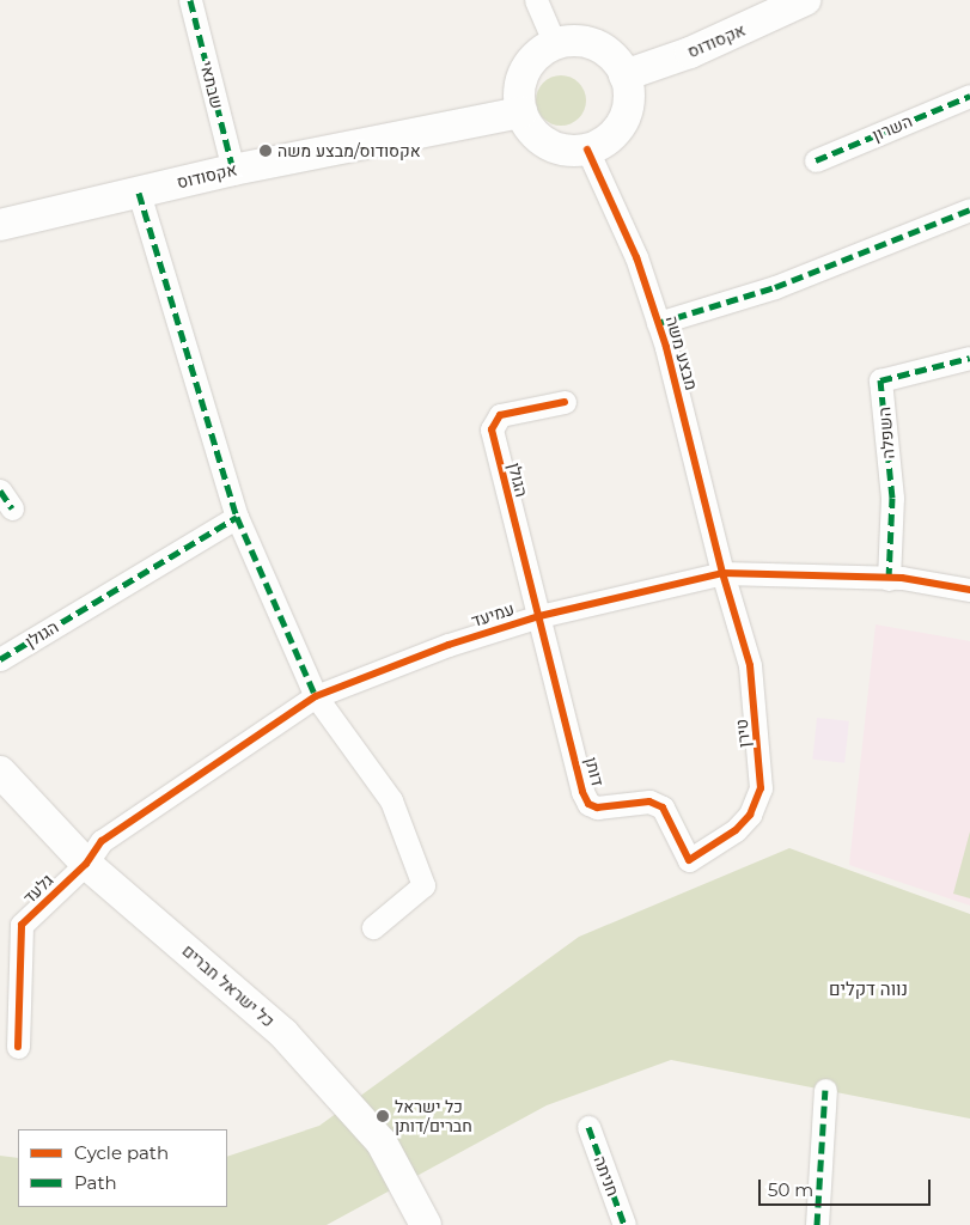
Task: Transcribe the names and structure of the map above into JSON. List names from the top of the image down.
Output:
{
  "streets": {
    "street": [
      "אקסודוס",
      "שבתאי",
      "השרון",
      "מבצע משה",
      "השפלה",
      "הגולן",
      "עמיעד",
      "טירן",
      "דותן",
      "גלעד",
      "כל ישראל חברים",
      "חניתה"
    ]
  },
  "crossings": [
    ["אקסודוס", "שבתאי"],
    ["אקסודוס", "מבצע משה"],
    ["מבצע משה", "עמיעד"],
    ["מבצע משה", "טירן"],
    ["השפלה", "עמיעד"],
    ["הגולן", "עמיעד"],
    ["הגולן", "דותן"],
    ["עמיעד", "טירן"],
    ["עמיעד", "דותן"],
    ["עמיעד", "גלעד"],
    ["עמיעד", "כל ישראל חברים"],
    ["טירן", "דותן"],
    ["גלעד", "כל ישראל חברים"]
  ],
  "districts": ["נווה דקלים"],
  "places": ["אקסודוס/מבצע משה", "כל ישראל חברים/דותן"],
  "legend": ["Cycle path", "Path"],
  "scale_bar": "50 m"
}
